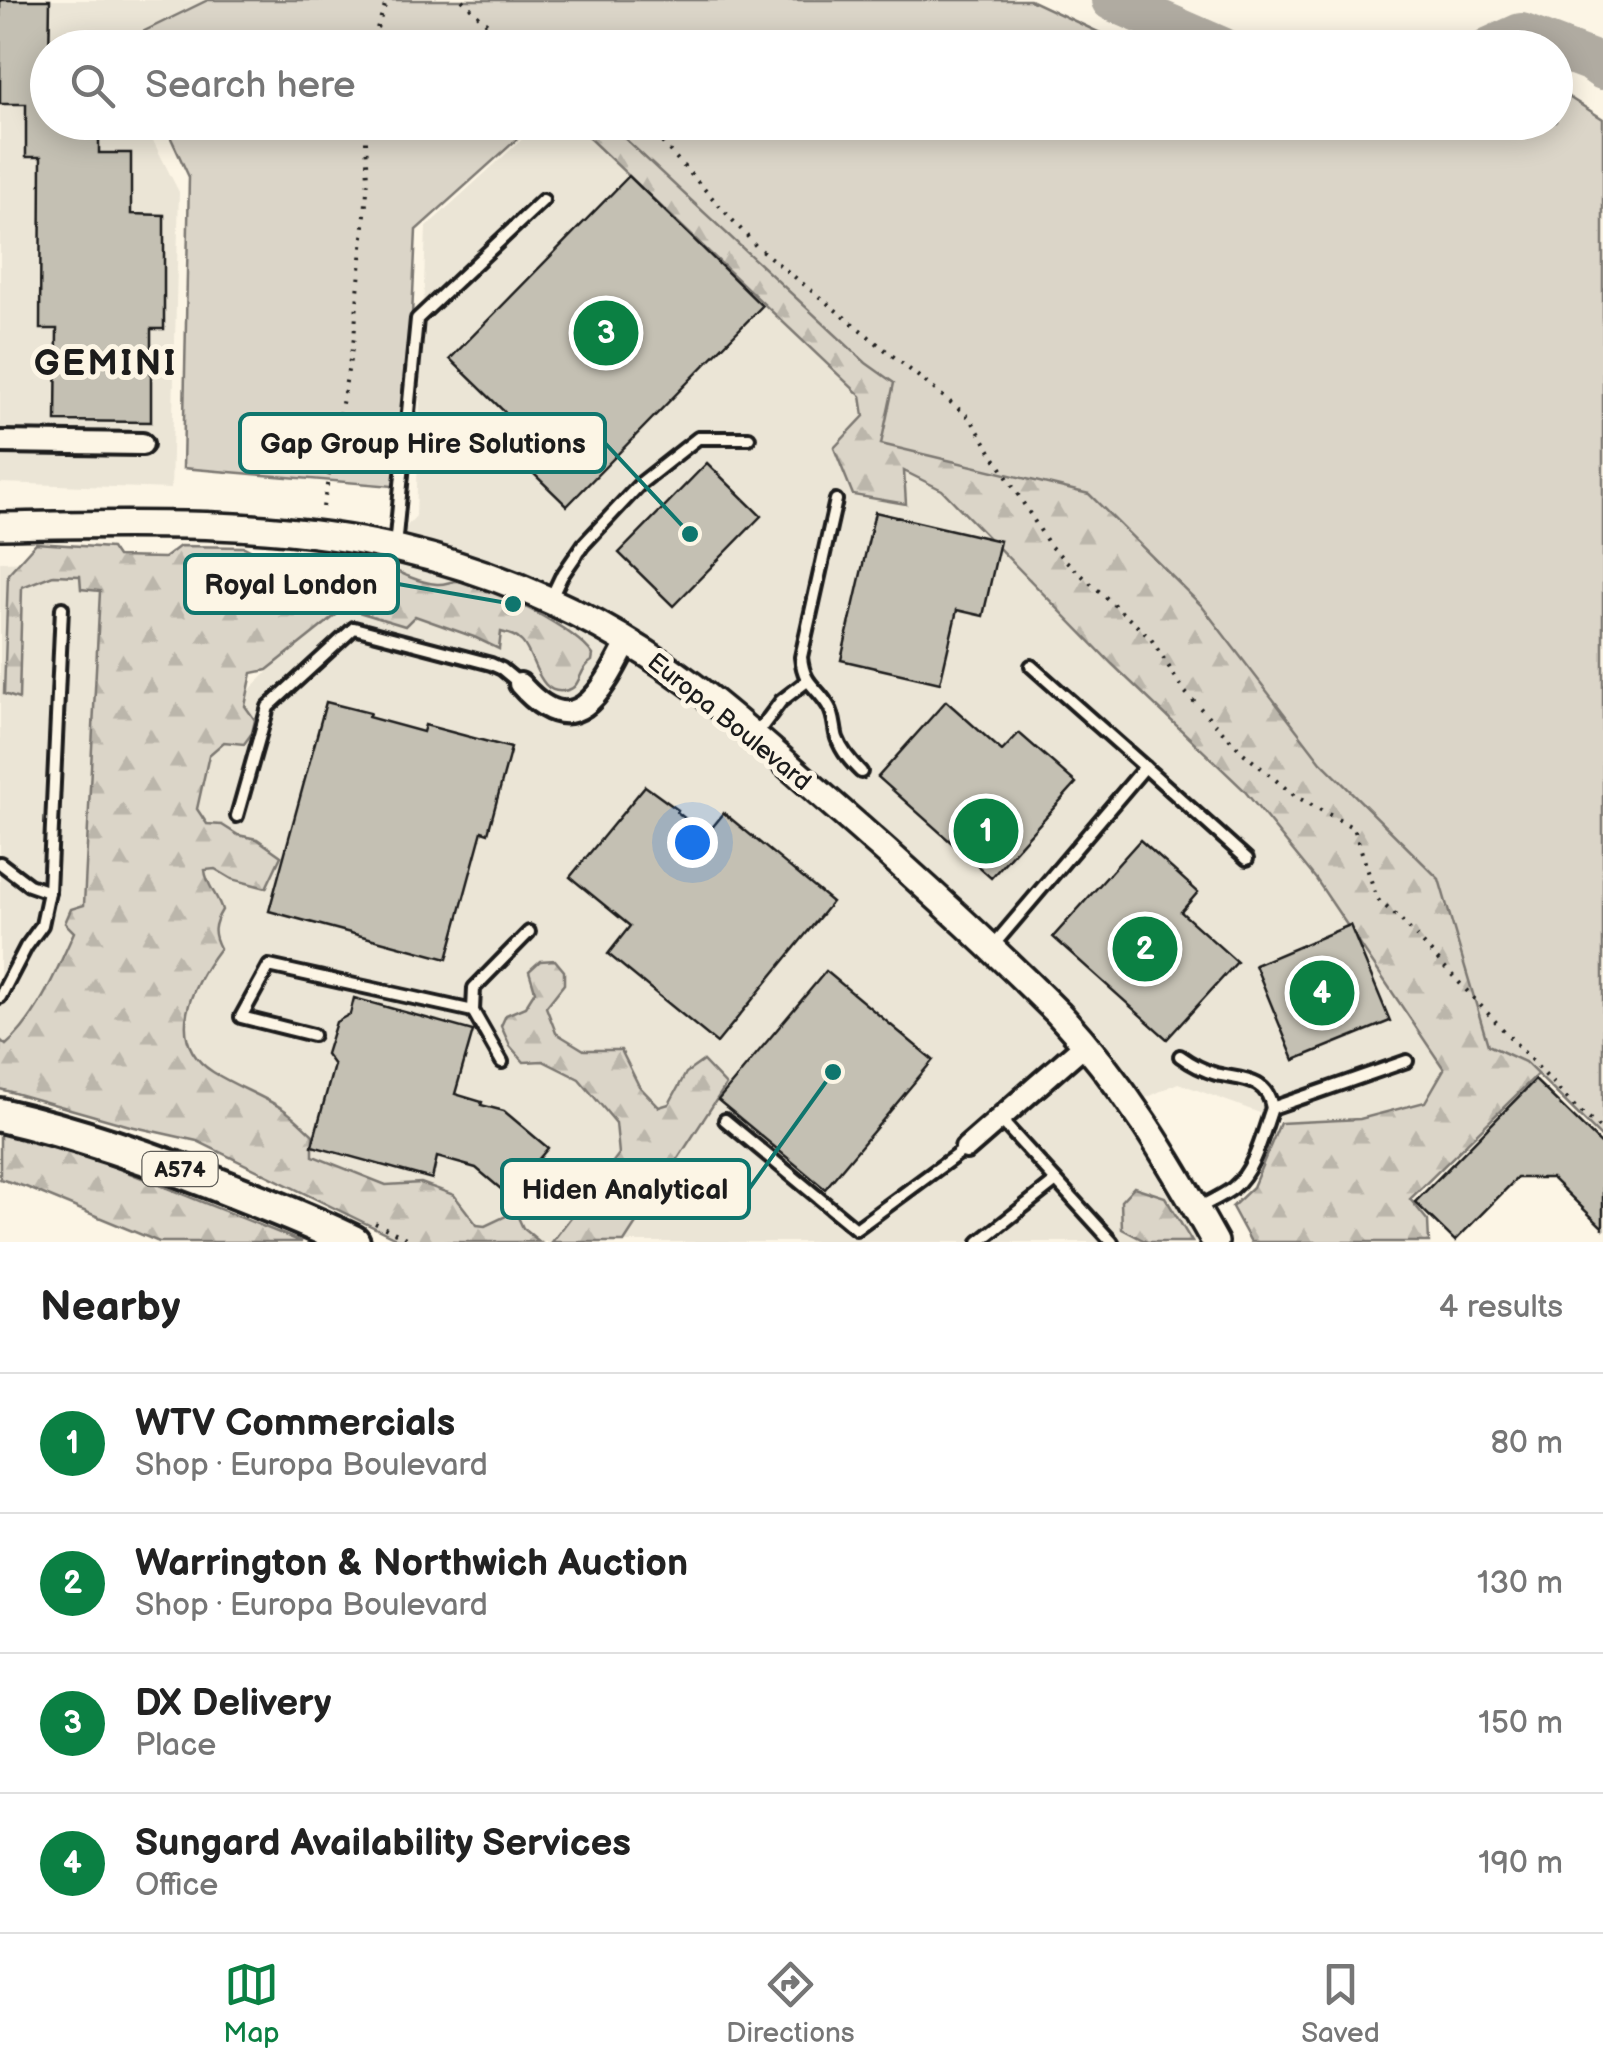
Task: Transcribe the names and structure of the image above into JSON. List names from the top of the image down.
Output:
{
  "streets": {
    "main road": ["A574"],
    "street": ["Europa Boulevard"]
  },
  "districts": ["GEMINI"],
  "places": ["Gap Group Hire Solutions", "Royal London", "Hiden Analytical"],
  "page": {
    "search": "Search here",
    "pins": [
      "3",
      "1",
      "2",
      "4"
    ],
    "heading": ["Nearby", "4 results"],
    "list": [
      {
        "mark": "1",
        "name": "WTV Commercials",
        "note": "Shop · Europa Boulevard",
        "value": "80 m"
      },
      {
        "mark": "2",
        "name": "Warrington & Northwich Auction",
        "note": "Shop · Europa Boulevard",
        "value": "130 m"
      },
      {
        "mark": "3",
        "name": "DX Delivery",
        "note": "Place",
        "value": "150 m"
      },
      {
        "mark": "4",
        "name": "Sungard Availability Services",
        "note": "Office",
        "value": "190 m"
      }
    ],
    "nav": ["Map", "Directions", "Saved"]
  }
}
